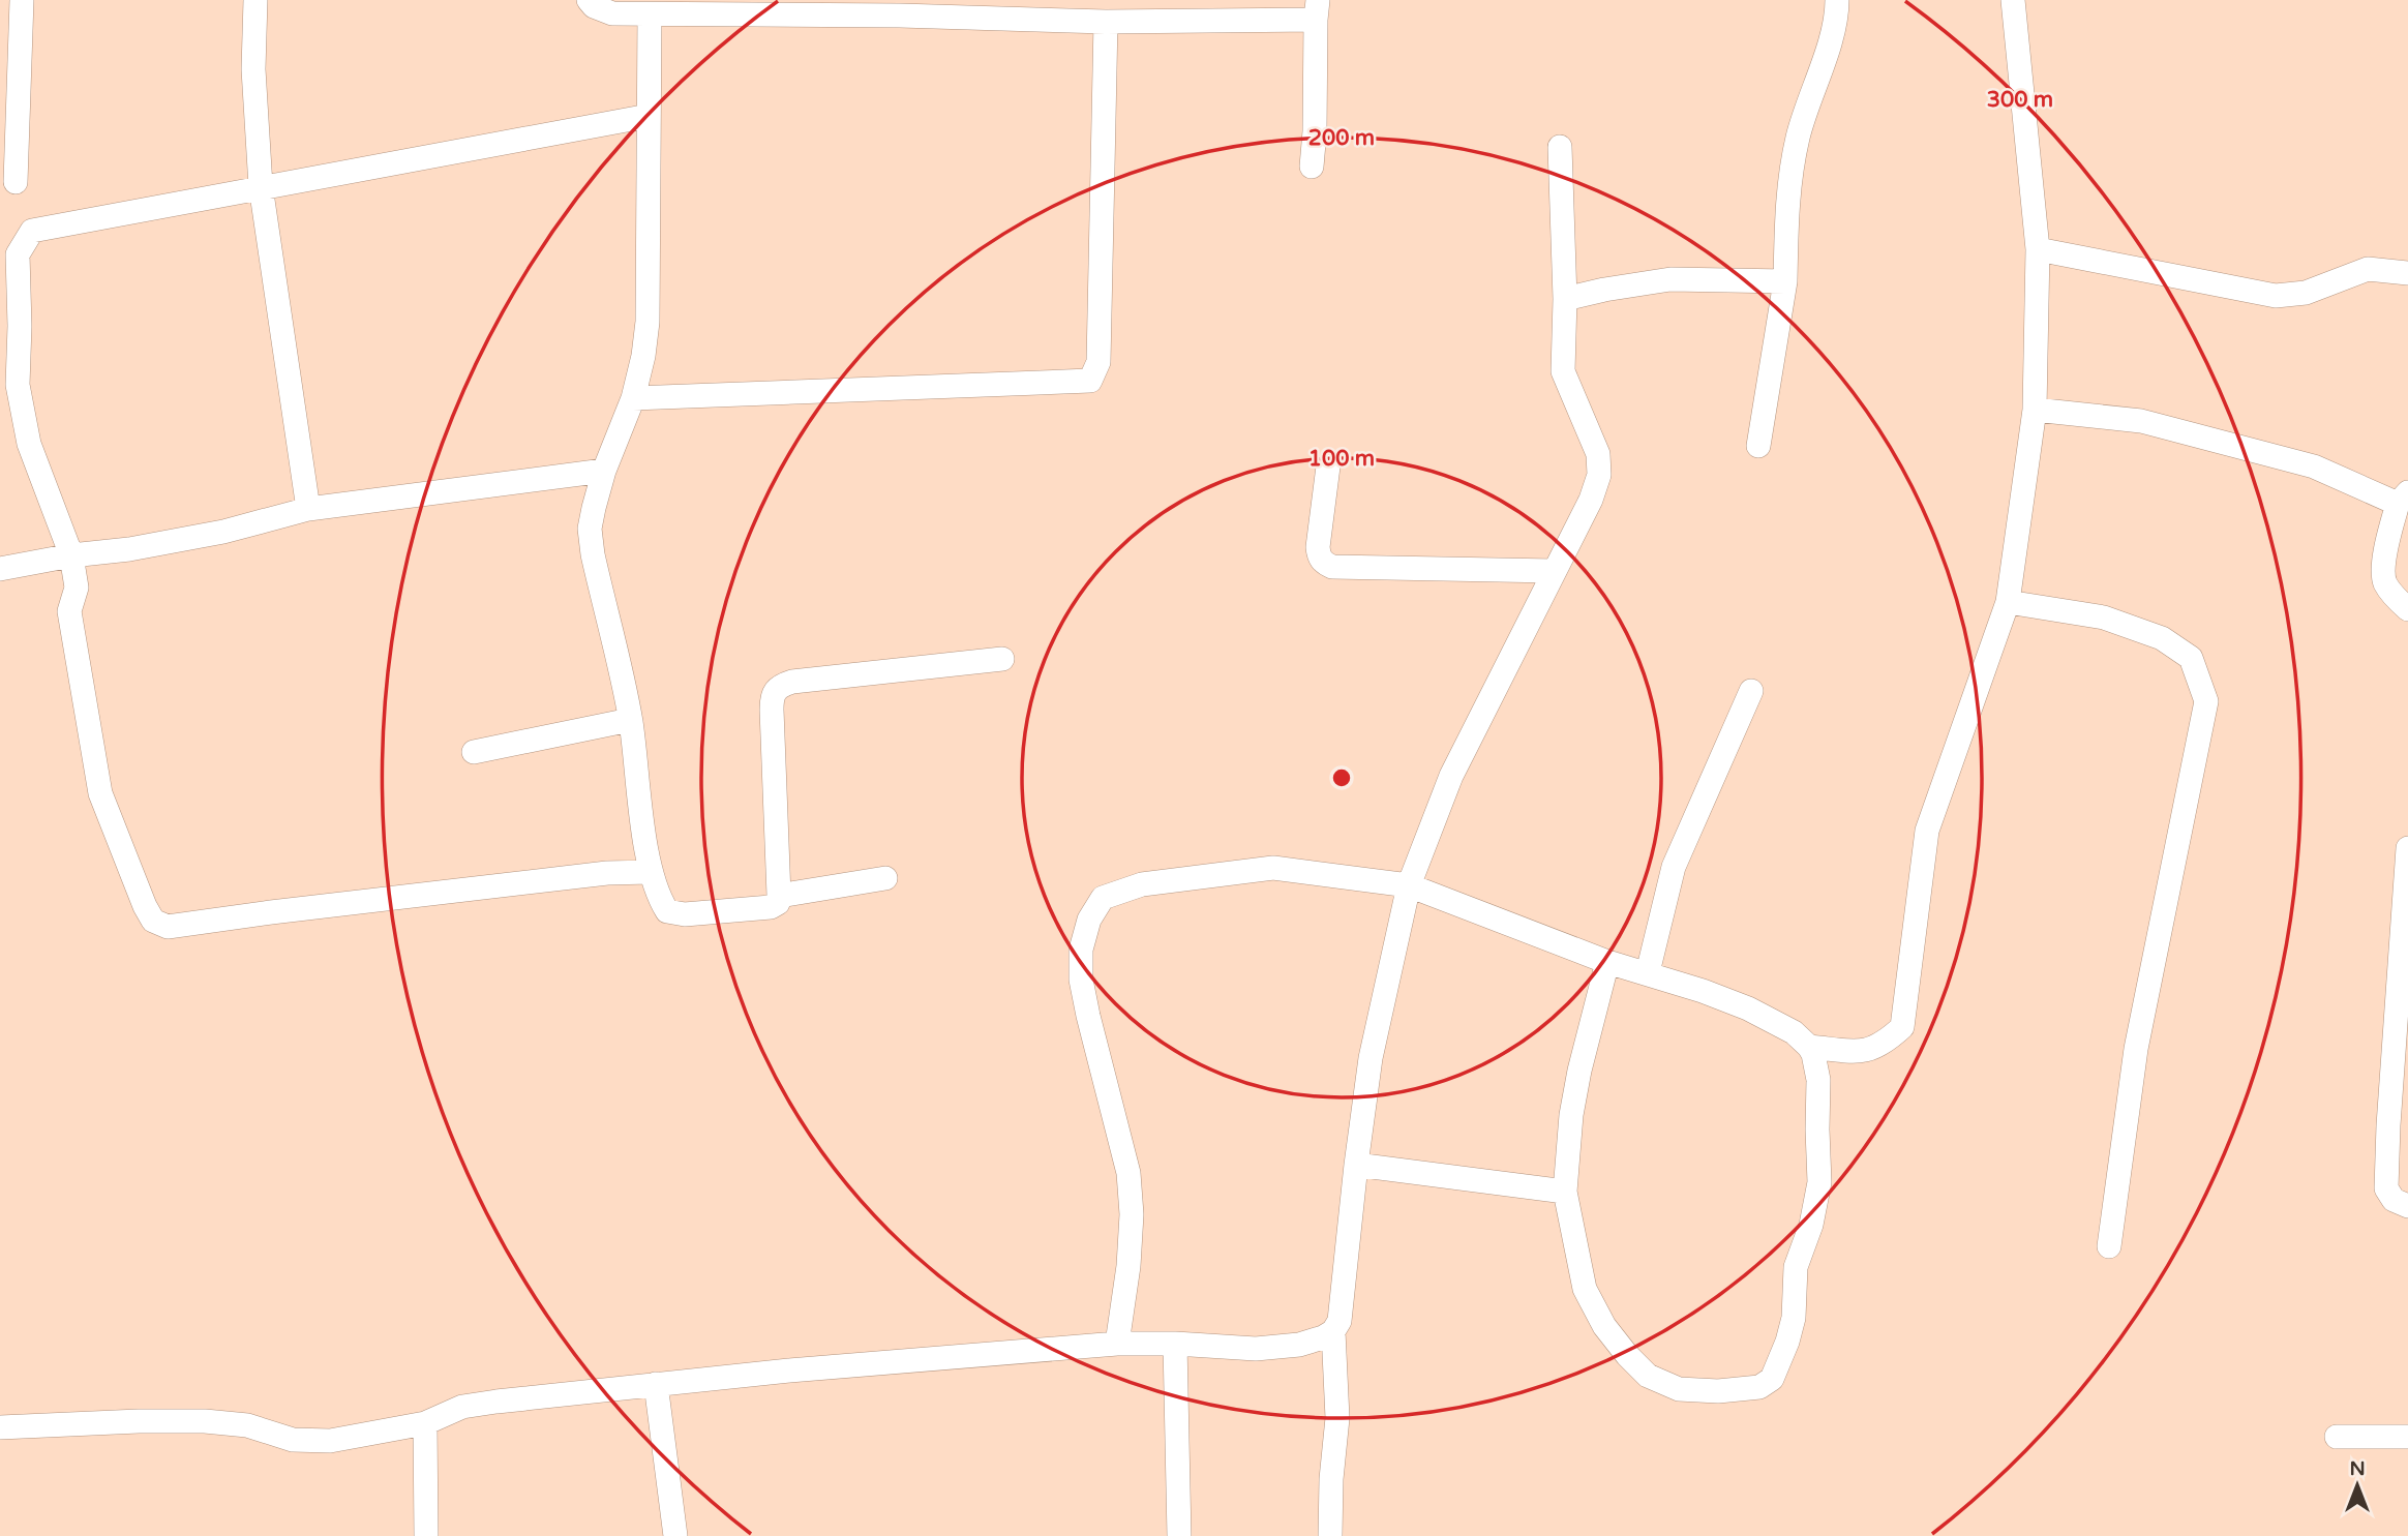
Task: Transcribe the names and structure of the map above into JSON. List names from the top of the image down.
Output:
{
  "north": "top",
  "rings": ["300 m", "200 m", "100 m"]
}
